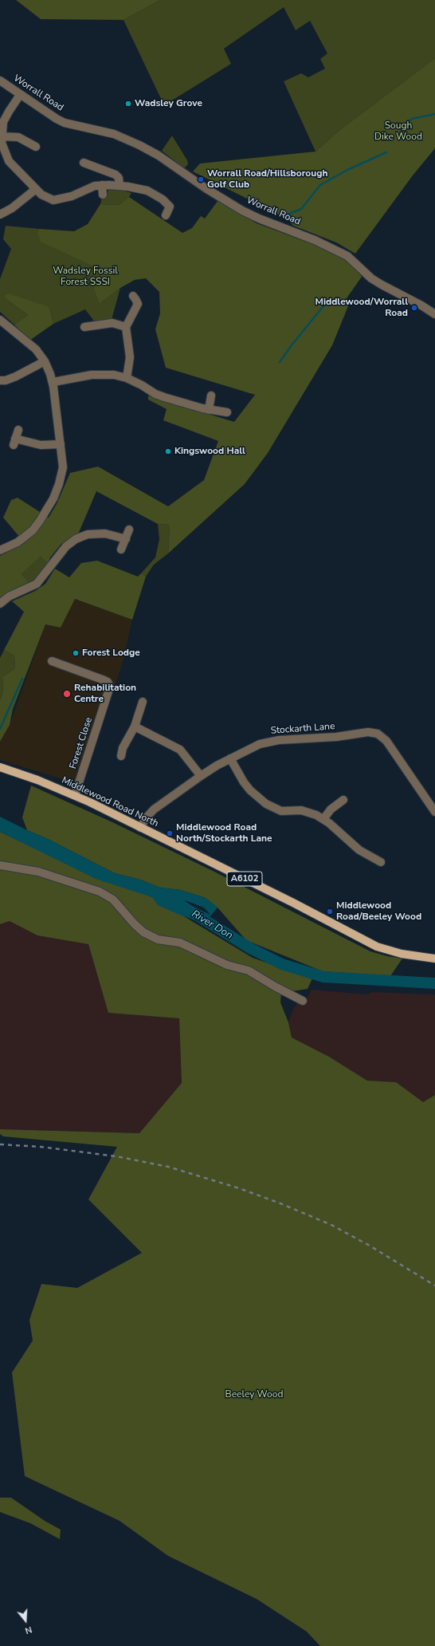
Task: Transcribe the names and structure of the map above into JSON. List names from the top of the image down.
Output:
{
  "streets": {
    "main road": ["Middlewood Road North", "A6102"],
    "street": ["Worrall Road", "Stockarth Lane", "Forest Close"]
  },
  "crossings": [
    ["Stockarth Lane", "Middlewood Road North"],
    ["Forest Close", "Middlewood Road North"]
  ],
  "water": ["River Don"],
  "parks": ["Sough Dike Wood", "Wadsley Fossil Forest SSSI", "Beeley Wood"],
  "places": [
    "Wadsley Grove",
    "Worrall Road/Hillsborough Golf Club",
    "Middlewood/Worrall Road",
    "Kingswood Hall",
    "Forest Lodge",
    "Rehabilitation Centre",
    "Middlewood Road North/Stockarth Lane",
    "Middlewood Road/Beeley Wood"
  ],
  "north": "bottom"
}
